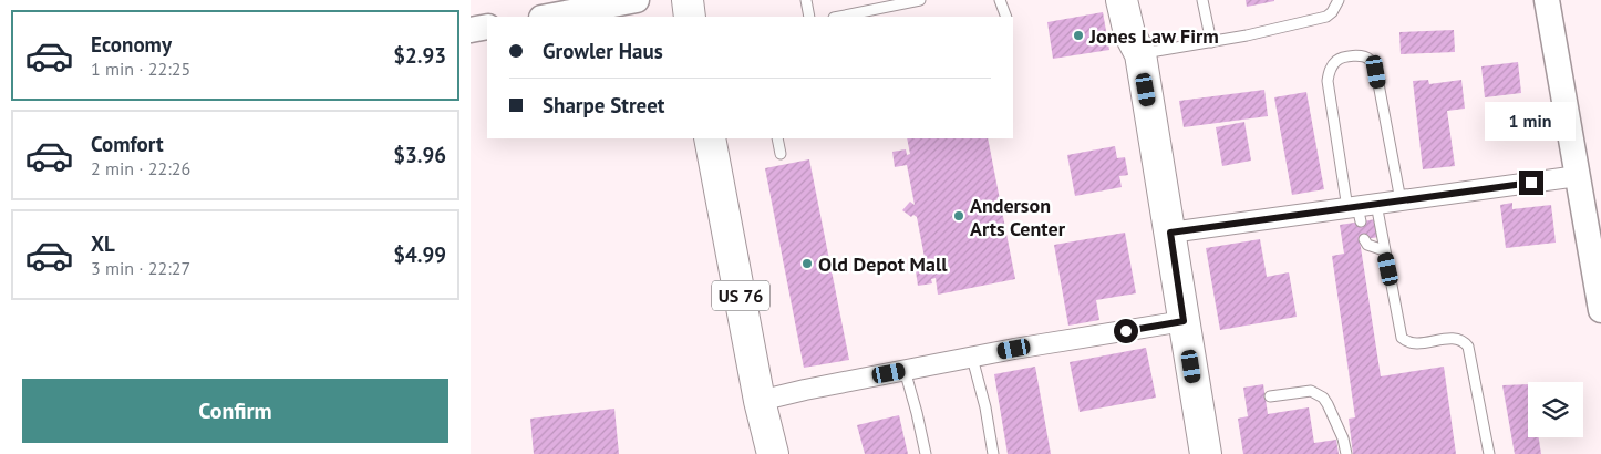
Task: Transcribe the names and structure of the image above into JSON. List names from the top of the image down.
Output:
{
  "streets": {
    "main road": ["US 76"]
  },
  "places": ["Jones Law Firm", "Anderson Arts Center", "Old Depot Mall"],
  "page": {
    "list": [
      {
        "name": "Economy",
        "note": "1 min · 22:25",
        "value": "$2.93"
      },
      {
        "name": "Comfort",
        "note": "2 min · 22:26",
        "value": "$3.96"
      },
      {
        "name": "XL",
        "note": "3 min · 22:27",
        "value": "$4.99"
      }
    ],
    "banner": ["Growler Haus", "Sharpe Street"],
    "bubble": "1 min",
    "buttons": "Confirm"
  }
}
